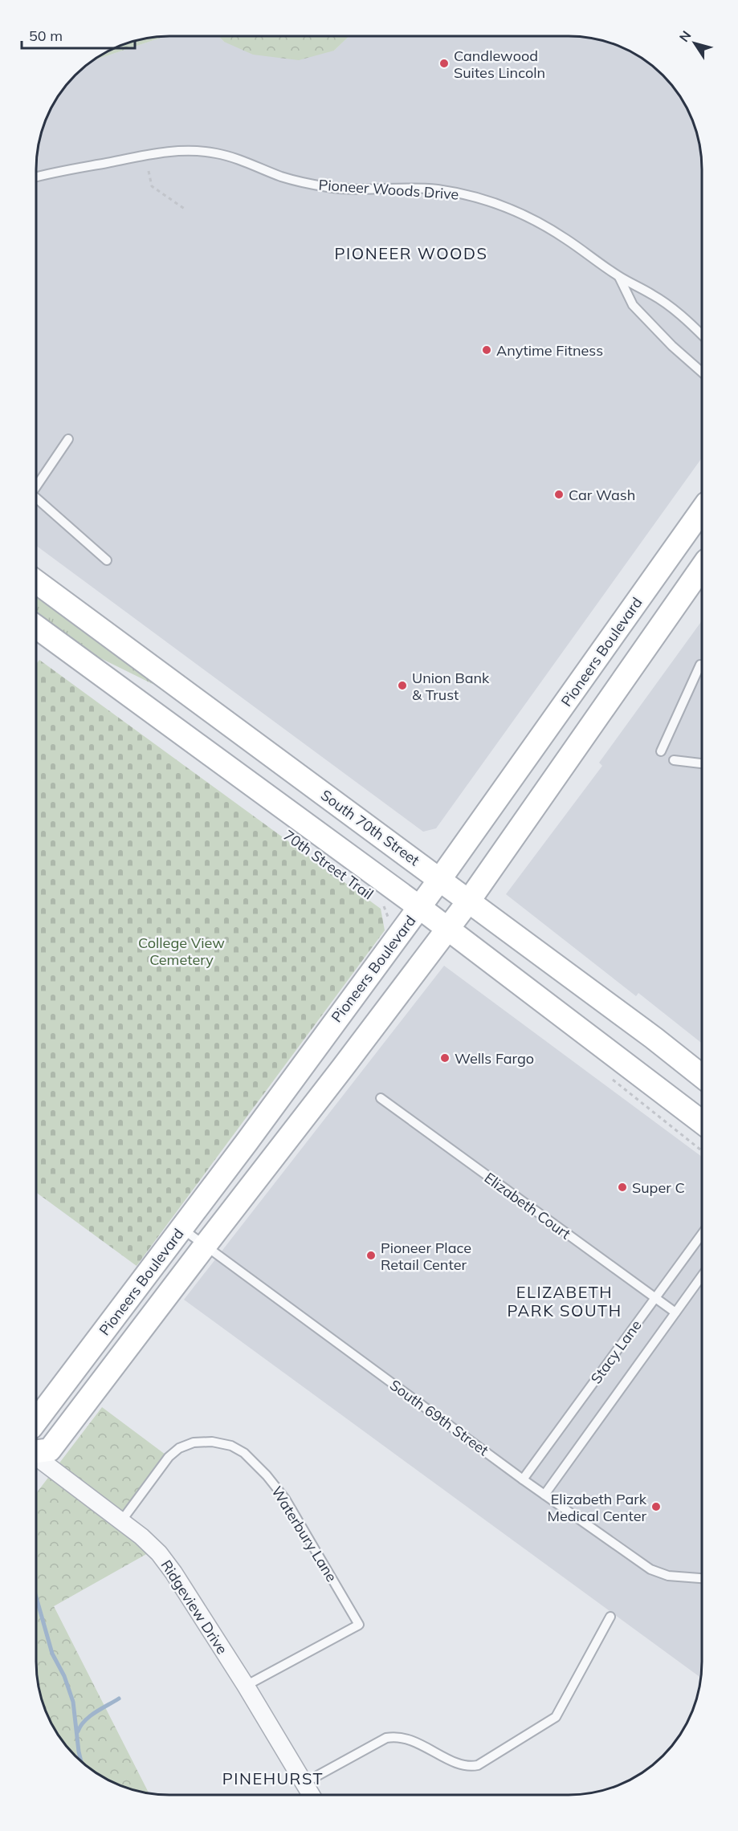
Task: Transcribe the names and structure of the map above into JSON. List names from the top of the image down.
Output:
{
  "streets": {
    "main road": ["Pioneers Boulevard", "South 70th Street"],
    "street": ["Ridgeview Drive"],
    "lane": [
      "Pioneer Woods Drive",
      "Elizabeth Court",
      "Stacy Lane",
      "South 69th Street",
      "Waterbury Lane"
    ],
    "path": ["70th Street Trail"]
  },
  "crossings": [
    ["Pioneers Boulevard", "South 70th Street"],
    ["Pioneers Boulevard", "70th Street Trail"],
    ["Pioneers Boulevard", "South 69th Street"],
    ["Elizabeth Court", "Stacy Lane"],
    ["Stacy Lane", "South 69th Street"],
    ["Waterbury Lane", "Ridgeview Drive"]
  ],
  "districts": ["PIONEER WOODS", "ELIZABETH PARK SOUTH", "PINEHURST"],
  "parks": ["College View Cemetery"],
  "places": [
    "Candlewood Suites Lincoln",
    "Anytime Fitness",
    "Car Wash",
    "Union Bank & Trust",
    "Wells Fargo",
    "Super C",
    "Pioneer Place Retail Center",
    "Elizabeth Park Medical Center"
  ],
  "scale_bar": "50 m",
  "north": "top left"
}
